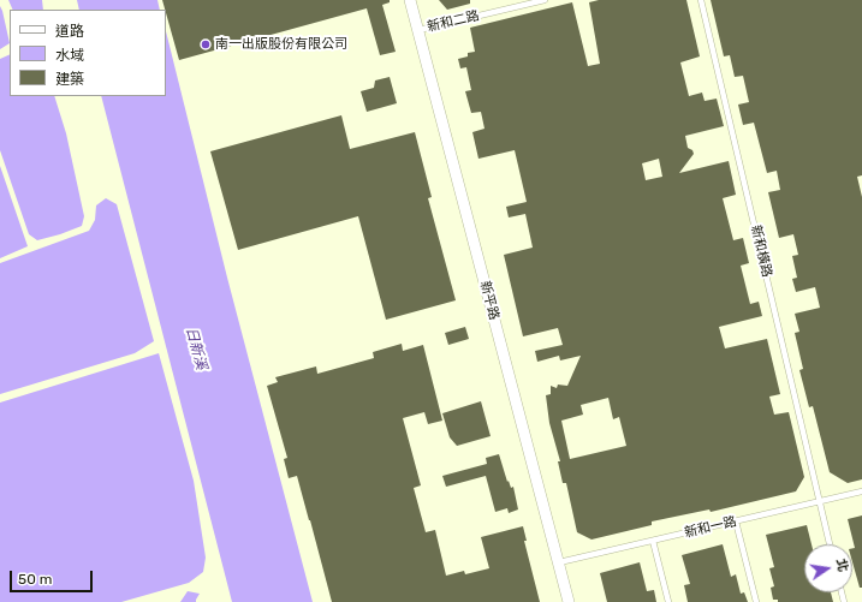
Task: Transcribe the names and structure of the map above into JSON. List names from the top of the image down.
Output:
{
  "streets": {
    "street": ["新平路"],
    "lane": ["新和二路", "新和橫路", "新和一路"]
  },
  "crossings": [
    ["新和二路", "新平路"],
    ["新和橫路", "新和一路"],
    ["新平路", "新和一路"]
  ],
  "water": ["日新溪"],
  "places": ["南一出版股份有限公司"],
  "legend": ["道路", "水域", "建築"],
  "scale_bar": "50 m",
  "north": "right"
}
